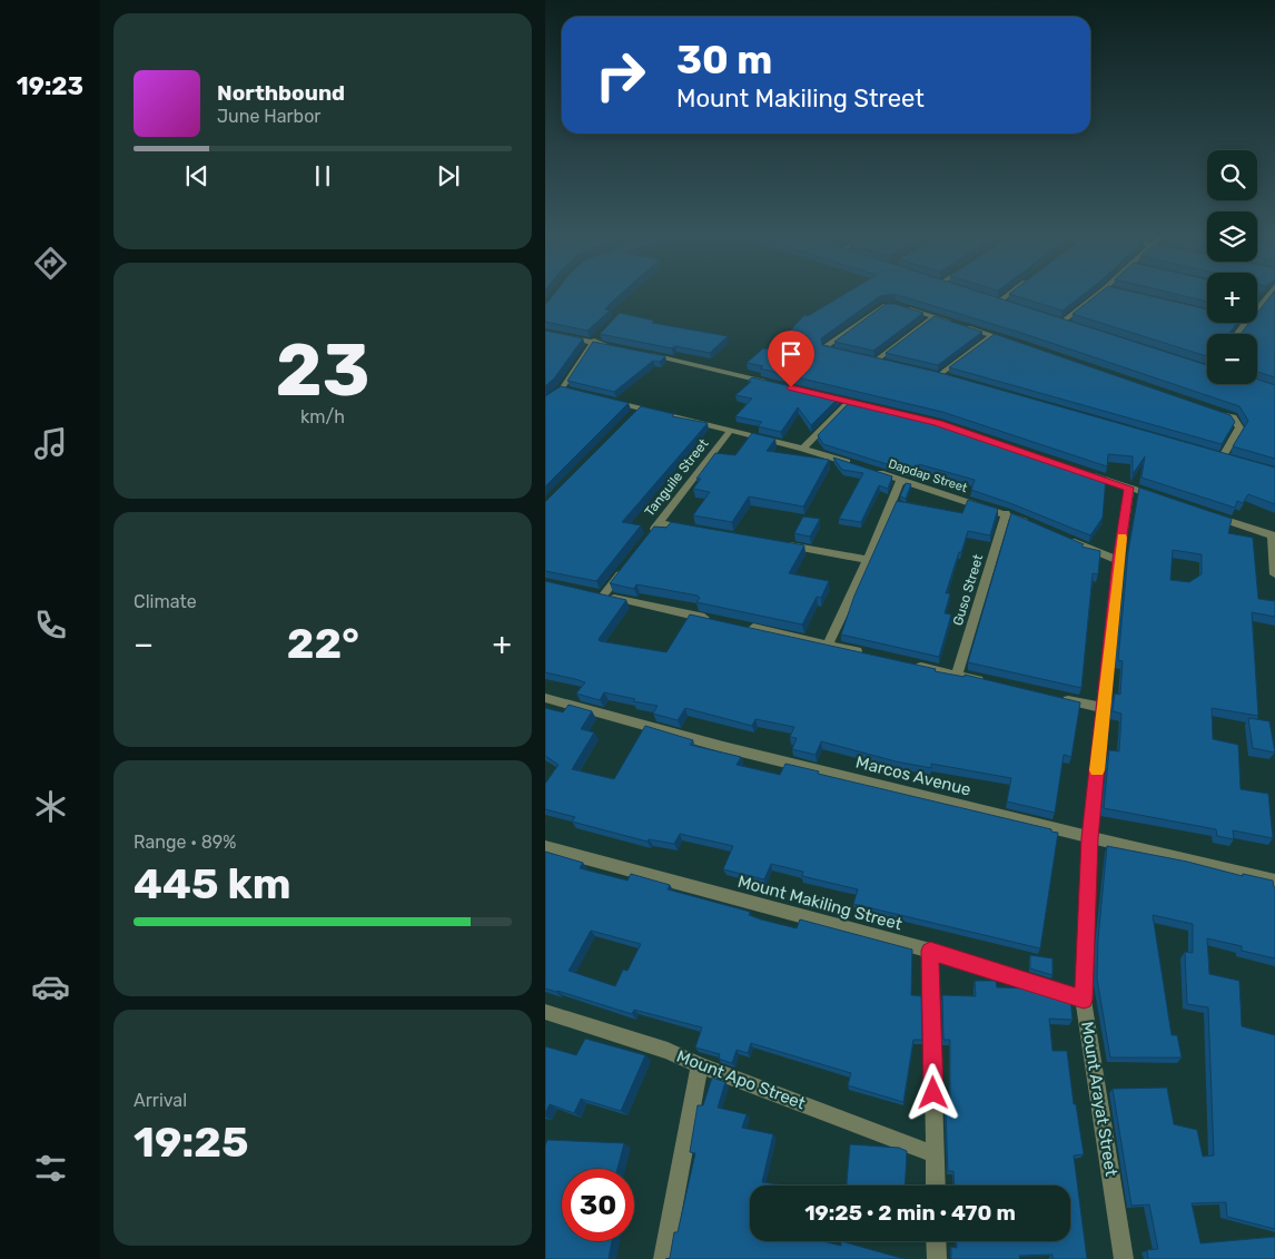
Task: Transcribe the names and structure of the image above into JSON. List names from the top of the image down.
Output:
{
  "streets": {
    "street": [
      "Dapdap Street",
      "Tanguile Street",
      "Guso Street",
      "Marcos Avenue",
      "Mount Makiling Street",
      "Mount Apo Street",
      "Mount Arayat Street"
    ]
  },
  "crossings": [
    ["Dapdap Street", "Guso Street"],
    ["Marcos Avenue", "Mount Arayat Street"],
    ["Mount Makiling Street", "Mount Arayat Street"]
  ],
  "page": {
    "tabs": "19:23",
    "turn": ["30 m", "Mount Makiling Street"],
    "song": ["Northbound", "June Harbor"],
    "map_buttons": ["+", "−"],
    "tile": [
      ["23", "km/h"],
      "Climate",
      ["Range · 89%", "445 km"],
      ["Arrival", "19:25"]
    ],
    "heat": ["−", "22°", "+"],
    "limit": "30",
    "trip": "19:25 · 2 min · 470 m"
  }
}
